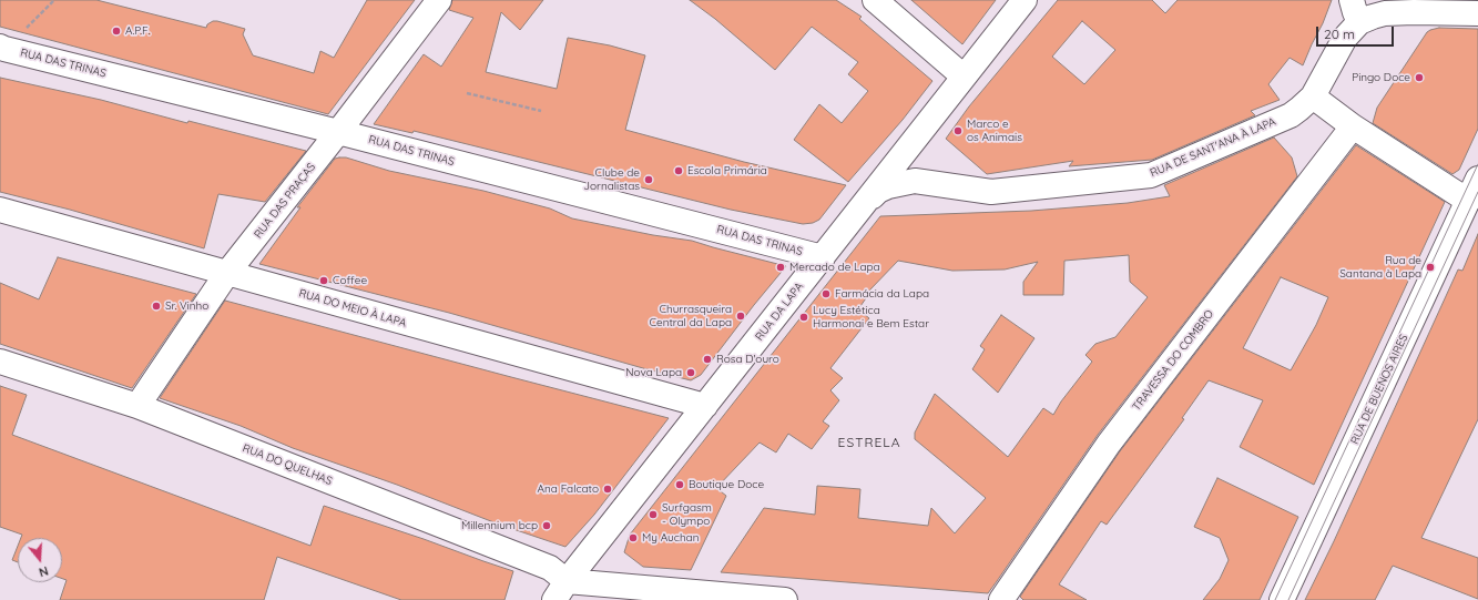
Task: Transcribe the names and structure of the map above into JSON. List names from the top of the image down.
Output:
{
  "streets": {
    "street": [
      "RUA DAS TRINAS",
      "RUA DE SANT'ANA À LAPA",
      "RUA DAS PRAÇAS",
      "RUA DO MEIO À LAPA",
      "RUA DA LAPA",
      "TRAVESSA DO COMBRO",
      "RUA DE BUENOS AIRES",
      "RUA DO QUELHAS"
    ]
  },
  "crossings": [
    ["RUA DAS TRINAS", "RUA DAS PRAÇAS"],
    ["RUA DAS TRINAS", "RUA DA LAPA"],
    ["RUA DE SANT'ANA À LAPA", "RUA DA LAPA"],
    ["RUA DAS PRAÇAS", "RUA DO MEIO À LAPA"],
    ["RUA DAS PRAÇAS", "RUA DO QUELHAS"],
    ["RUA DO MEIO À LAPA", "RUA DA LAPA"],
    ["RUA DA LAPA", "RUA DO QUELHAS"]
  ],
  "districts": ["ESTRELA"],
  "places": [
    "A.P.F.",
    "Pingo Doce",
    "Marco e os Animais",
    "Escola Primária",
    "Clube de Jornalistas",
    "Mercado de Lapa",
    "Rua de Santana à Lapa",
    "Coffee",
    "Farmácia da Lapa",
    "Sr. Vinho",
    "Churrasqueira Central da Lapa",
    "Lucy Estética Harmonai e Bem Estar",
    "Rosa D'ouro",
    "Nova Lapa",
    "Boutique Doce",
    "Ana Falcato",
    "Surfgasm - Olympo",
    "Millennium bcp",
    "My Auchan"
  ],
  "scale_bar": "20 m",
  "north": "bottom"
}
